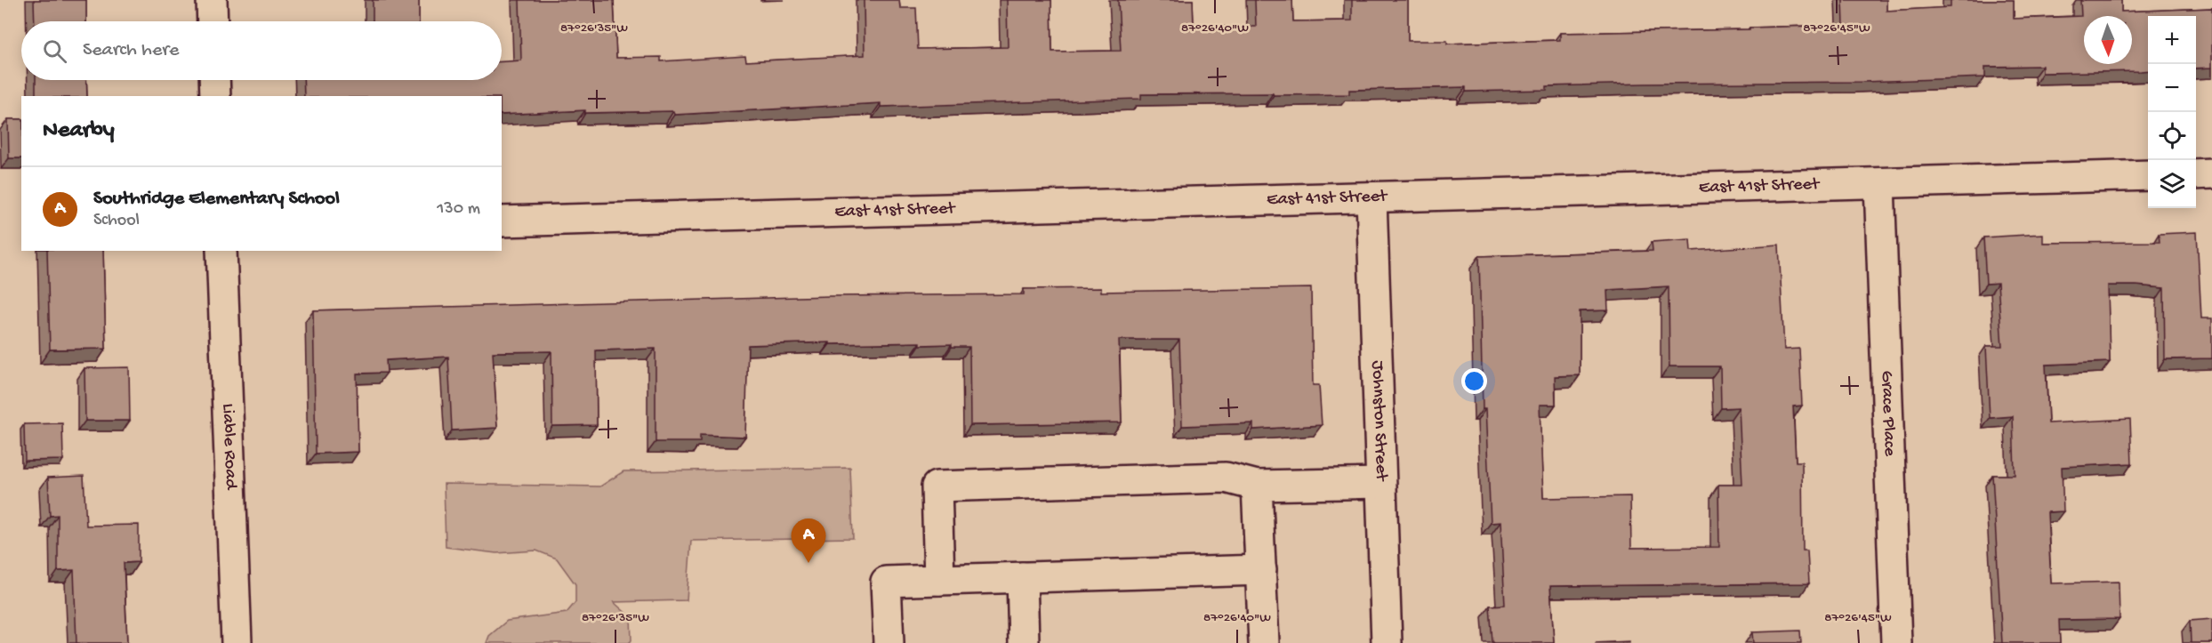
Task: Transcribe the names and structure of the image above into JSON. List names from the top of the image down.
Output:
{
  "streets": {
    "street": [
      "East 41st Street",
      "Grace Place",
      "Johnston Street",
      "Liable Road"
    ]
  },
  "crossings": [
    ["East 41st Street", "Grace Place"],
    ["East 41st Street", "Johnston Street"]
  ],
  "north": "bottom",
  "page": {
    "map_buttons": ["+", "−"],
    "search": "Search here",
    "heading": "Nearby",
    "list": [
      {
        "mark": "A",
        "name": "Southridge Elementary School",
        "note": "School",
        "value": "130 m"
      }
    ],
    "pins": "A"
  },
  "coordinates": ["87°26'35\"W", "87°26'40\"W", "87°26'45\"W"]
}
